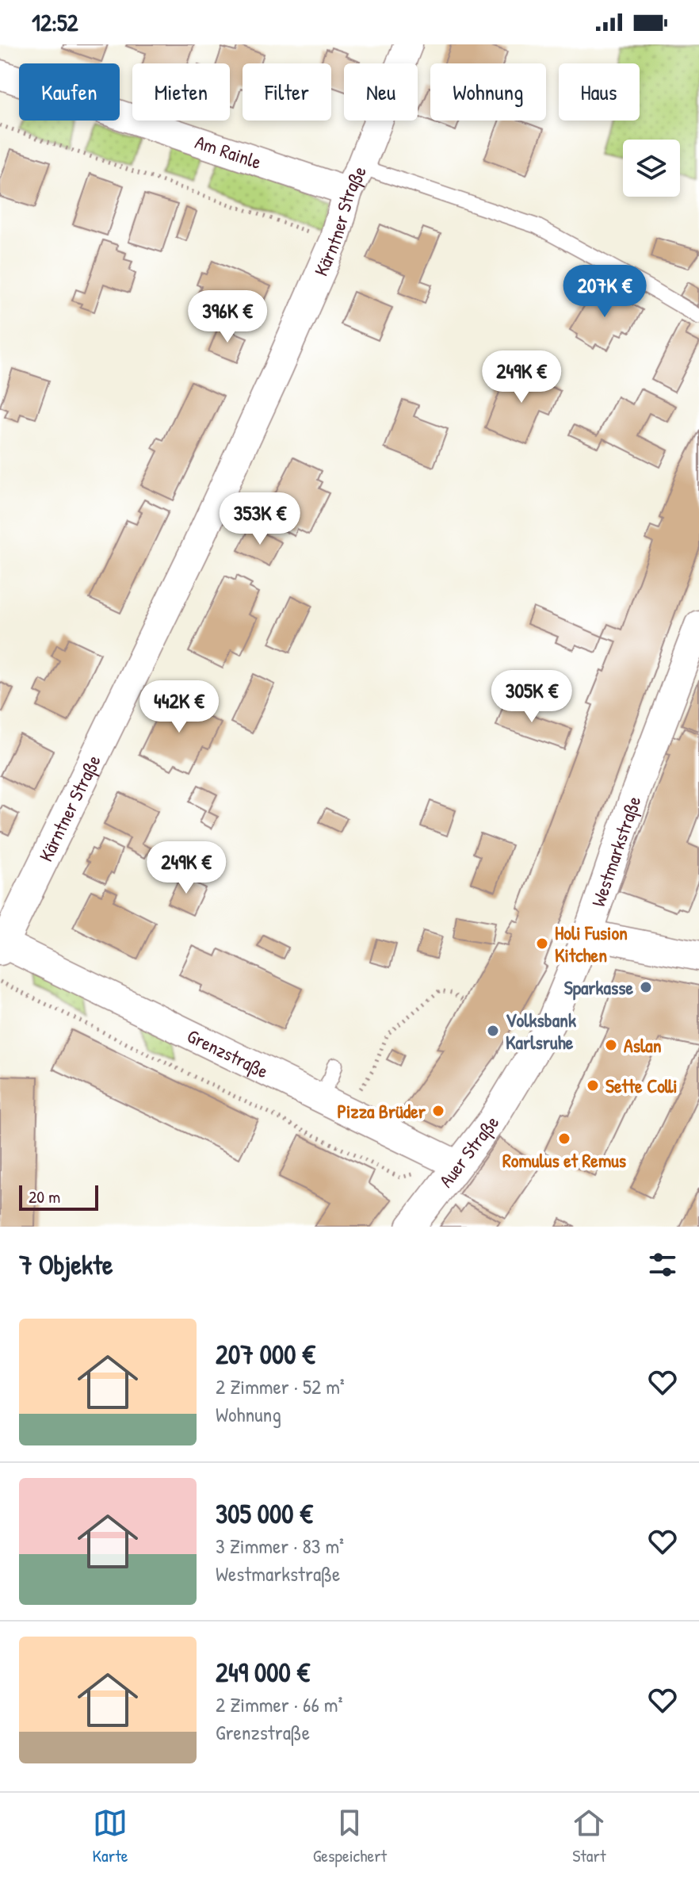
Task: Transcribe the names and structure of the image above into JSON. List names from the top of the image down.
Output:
{
  "streets": {
    "street": [
      "Am Rainle",
      "Kärntner Straße",
      "Westmarkstraße",
      "Grenzstraße",
      "Auer Straße"
    ]
  },
  "crossings": [
    ["Am Rainle", "Kärntner Straße"],
    ["Kärntner Straße", "Grenzstraße"],
    ["Westmarkstraße", "Auer Straße"],
    ["Grenzstraße", "Auer Straße"]
  ],
  "places": [
    "Holi Fusion Kitchen",
    "Sparkasse",
    "Volksbank Karlsruhe",
    "Aslan",
    "Sette Colli",
    "Pizza Brüder",
    "Romulus et Remus"
  ],
  "scale_bar": "20 m",
  "page": {
    "status": "12:52",
    "chip": [
      "Kaufen",
      "Mieten",
      "Filter",
      "Neu",
      "Wohnung",
      "Haus"
    ],
    "price": [
      "207K €",
      "396K €",
      "249K €",
      "353K €",
      "305K €",
      "442K €",
      "249K €"
    ],
    "scale": "20 m",
    "heading": "7 Objekte",
    "list": [
      {
        "name": "207 000 €",
        "note": "2 Zimmer · 52 m² · Wohnung"
      },
      {
        "name": "305 000 €",
        "note": "3 Zimmer · 83 m² · Westmarkstraße"
      },
      {
        "name": "249 000 €",
        "note": "2 Zimmer · 66 m² · Grenzstraße"
      }
    ],
    "tabs": ["Karte", "Gespeichert", "Start"]
  }
}
